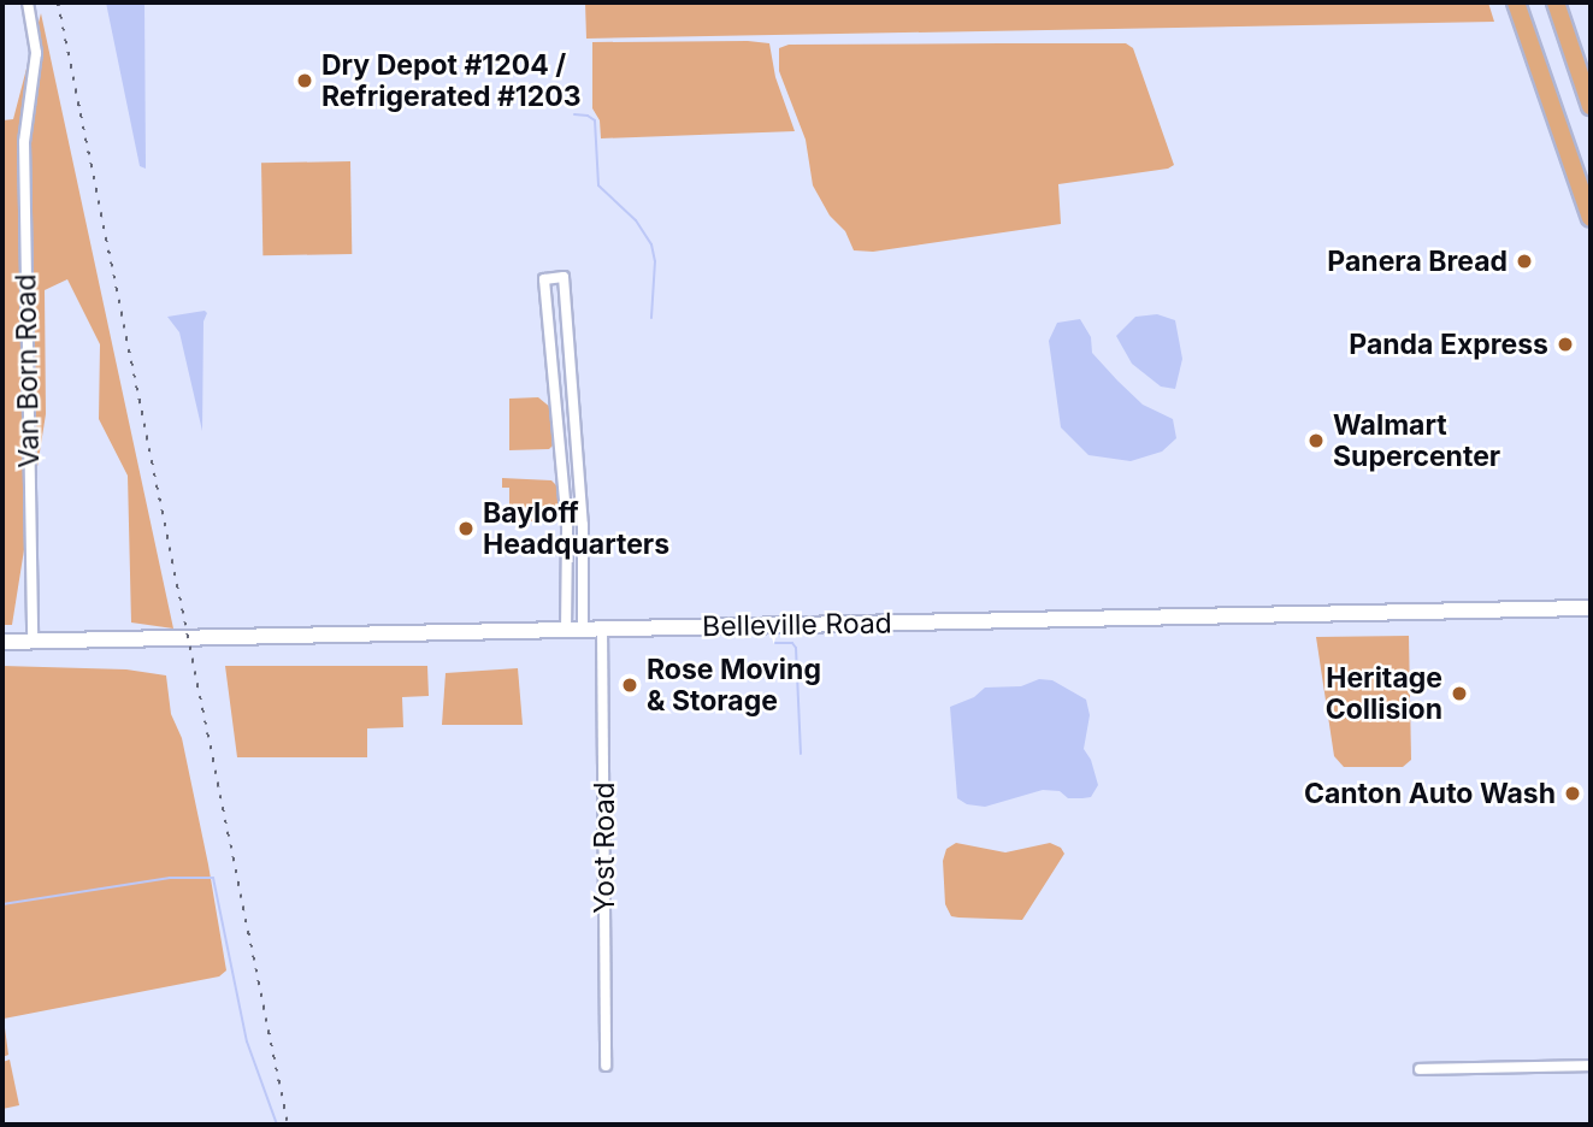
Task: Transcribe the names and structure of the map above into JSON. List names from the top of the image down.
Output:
{
  "streets": {
    "main road": ["Belleville Road"],
    "street": ["Van Born Road", "Yost Road"]
  },
  "crossings": [
    ["Van Born Road", "Belleville Road"],
    ["Belleville Road", "Yost Road"]
  ],
  "places": [
    "Dry Depot #1204 / Refrigerated #1203",
    "Panera Bread",
    "Panda Express",
    "Walmart Supercenter",
    "Bayloff Headquarters",
    "Rose Moving & Storage",
    "Heritage Collision",
    "Canton Auto Wash"
  ]
}
